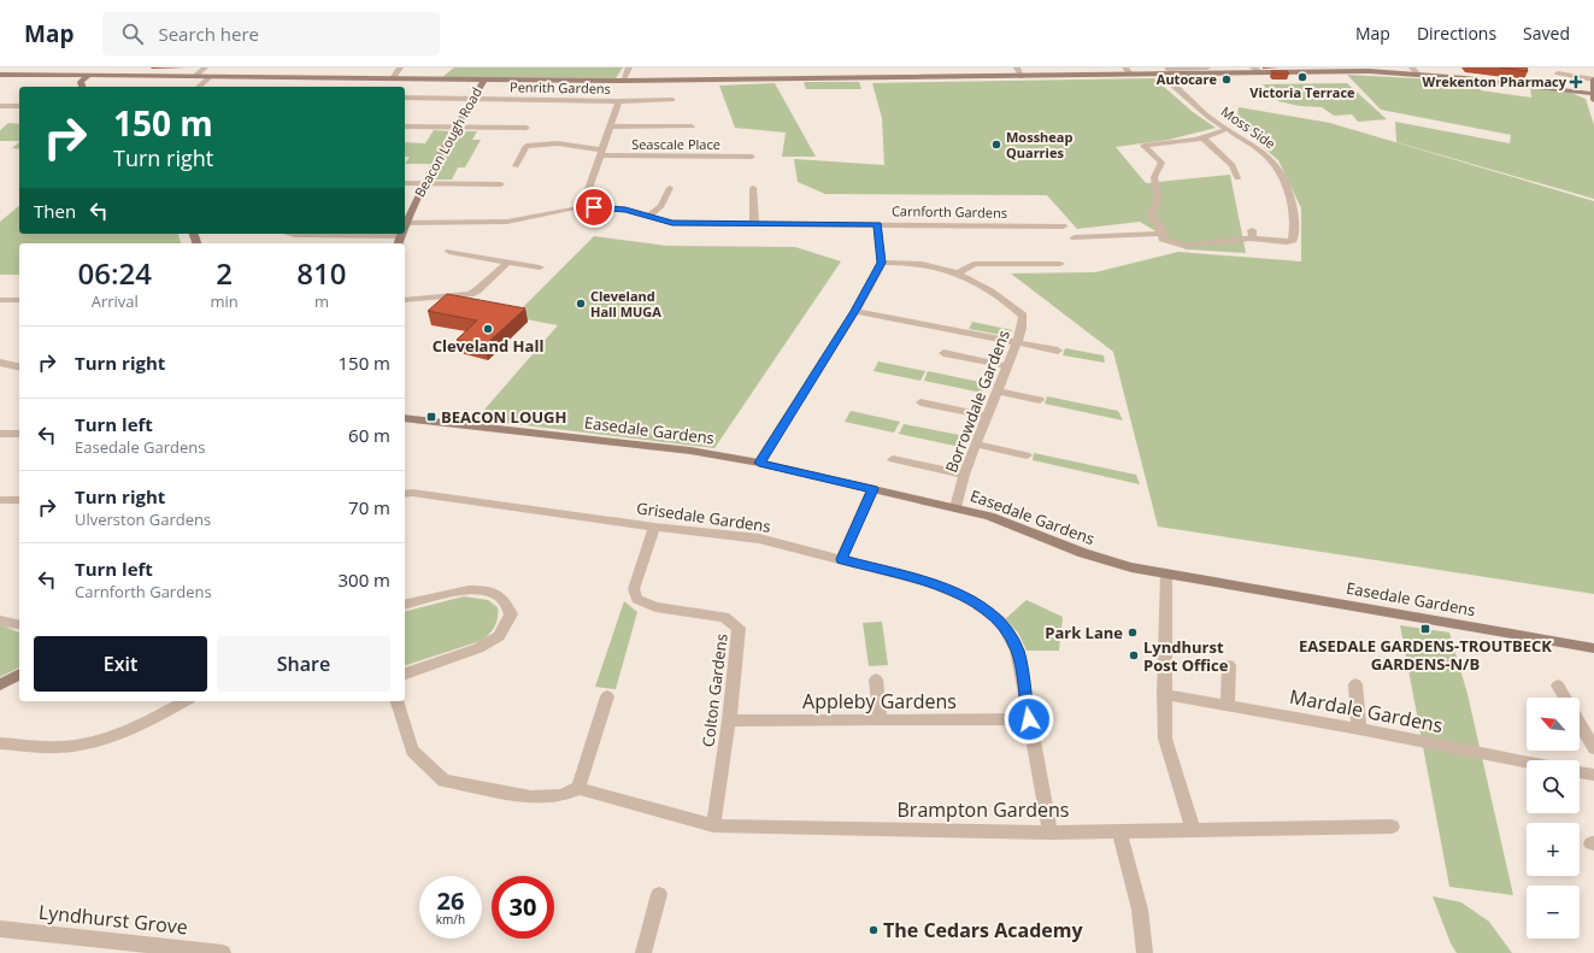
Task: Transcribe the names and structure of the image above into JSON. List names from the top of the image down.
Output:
{
  "streets": {
    "main road": ["Beacon Lough Road", "Easedale Gardens"],
    "street": [
      "Penrith Gardens",
      "Moss Side",
      "Seascale Place",
      "Carnforth Gardens",
      "Borrowdale Gardens",
      "Grisedale Gardens",
      "Colton Gardens",
      "Appleby Gardens",
      "Mardale Gardens",
      "Brampton Gardens",
      "Lyndhurst Grove"
    ]
  },
  "crossings": [
    ["Penrith Gardens", "Beacon Lough Road"],
    ["Penrith Gardens", "Seascale Place"],
    ["Penrith Gardens", "Carnforth Gardens"],
    ["Borrowdale Gardens", "Easedale Gardens"],
    ["Grisedale Gardens", "Colton Gardens"],
    ["Grisedale Gardens", "Appleby Gardens"],
    ["Grisedale Gardens", "Brampton Gardens"],
    ["Colton Gardens", "Appleby Gardens"],
    ["Colton Gardens", "Brampton Gardens"]
  ],
  "places": {
    "other": [
      "Victoria Terrace",
      "Autocare",
      "Mossheap Quarries",
      "Cleveland Hall MUGA",
      "Cleveland Hall",
      "Park Lane",
      "Lyndhurst Post Office",
      "The Cedars Academy"
    ],
    "health": ["Wrekenton Pharmacy"],
    "transit": ["BEACON LOUGH", "EASEDALE GARDENS-TROUTBECK GARDENS-N/B"]
  },
  "north": "top left",
  "page": {
    "header": "Map",
    "search": "Search here",
    "nav": ["Map", "Directions", "Saved"],
    "turn": ["150 m", "Turn right"],
    "then": "Then",
    "eta": [
      "06:24",
      "Arrival",
      "2",
      "min",
      "810",
      "m"
    ],
    "list": [
      {
        "name": "Turn right",
        "value": "150 m"
      },
      {
        "name": "Turn left",
        "note": "Easedale Gardens",
        "value": "60 m"
      },
      {
        "name": "Turn right",
        "note": "Ulverston Gardens",
        "value": "70 m"
      },
      {
        "name": "Turn left",
        "note": "Carnforth Gardens",
        "value": "300 m"
      }
    ],
    "buttons": ["Exit", "Share"],
    "map_buttons": ["+", "−"],
    "speed": "26 km/h",
    "limit": "30"
  }
}
